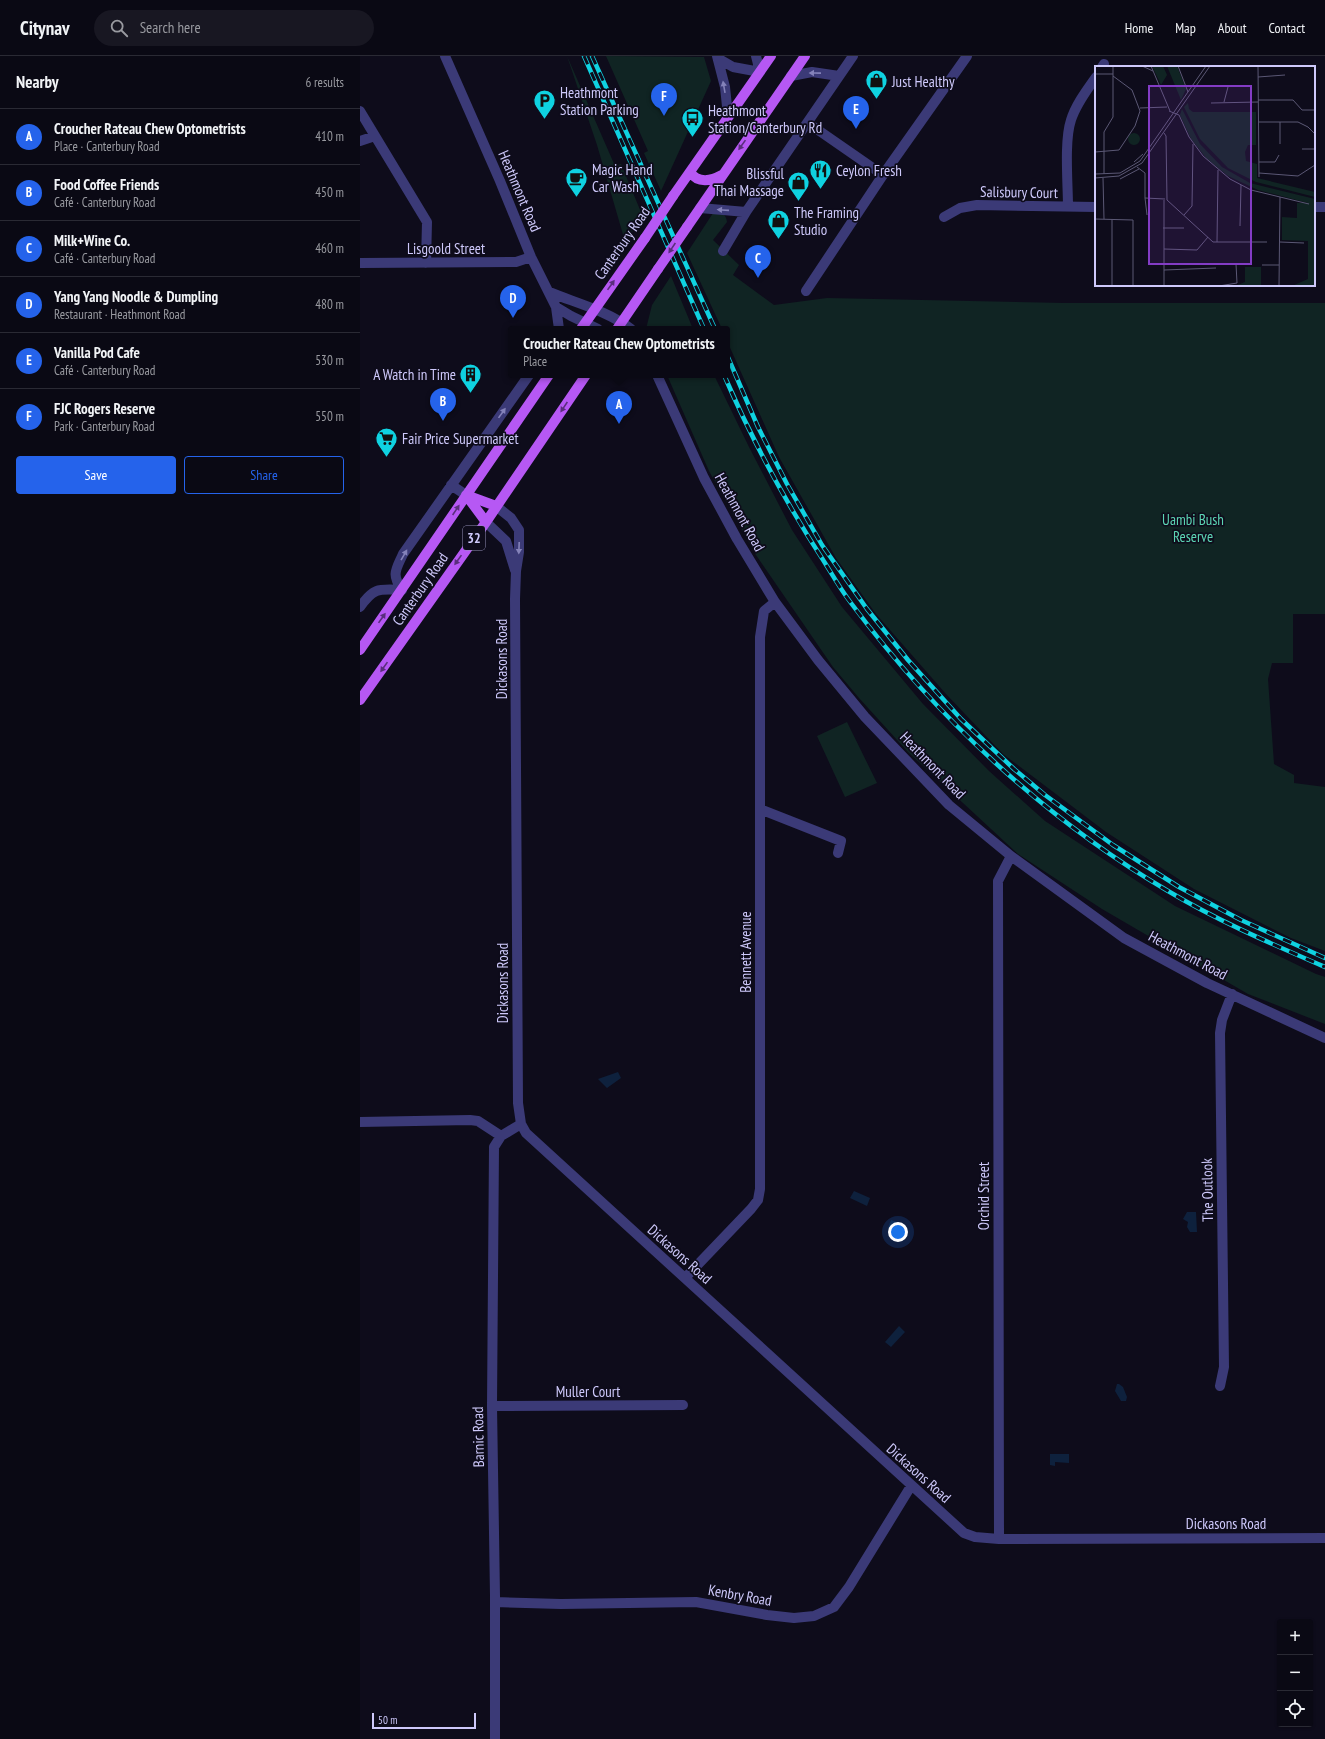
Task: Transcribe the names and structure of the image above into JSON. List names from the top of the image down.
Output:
{
  "streets": {
    "main road": ["Canterbury Road", "32"],
    "street": [
      "Heathmont Road",
      "Salisbury Court",
      "Lisgoold Street",
      "Dickasons Road",
      "Bennett Avenue",
      "The Outlook",
      "Orchid Street",
      "Muller Court",
      "Barnic Road",
      "Kenbry Road"
    ]
  },
  "crossings": [
    ["Heathmont Road", "Lisgoold Street"],
    ["Heathmont Road", "Bennett Avenue"],
    ["Heathmont Road", "The Outlook"],
    ["Heathmont Road", "Orchid Street"],
    ["Canterbury Road", "Dickasons Road"],
    ["Dickasons Road", "Bennett Avenue"],
    ["Dickasons Road", "Orchid Street"],
    ["Dickasons Road", "Kenbry Road"],
    ["Muller Court", "Barnic Road"],
    ["Barnic Road", "Kenbry Road"]
  ],
  "parks": ["Uambi Bush Reserve"],
  "places": {
    "shop": ["Just Healthy", "Blissful Thai Massage", "The Framing Studio"],
    "parking": ["Heathmont Station Parking"],
    "bus stop": ["Heathmont Station/Canterbury Rd"],
    "restaurant": ["Ceylon Fresh"],
    "cafe": ["Magic Hand Car Wash"],
    "building": ["A Watch in Time"],
    "supermarket": ["Fair Price Supermarket"]
  },
  "scale_bar": "50 m",
  "page": {
    "header": "Citynav",
    "search": "Search here",
    "nav": [
      "Home",
      "Map",
      "About",
      "Contact"
    ],
    "heading": ["Nearby", "6 results"],
    "pins": [
      "F",
      "E",
      "C",
      "D",
      "B",
      "A"
    ],
    "list": [
      {
        "mark": "A",
        "name": "Croucher Rateau Chew Optometrists",
        "note": "Place · Canterbury Road",
        "value": "410 m"
      },
      {
        "mark": "B",
        "name": "Food Coffee Friends",
        "note": "Café · Canterbury Road",
        "value": "450 m"
      },
      {
        "mark": "C",
        "name": "Milk+Wine Co.",
        "note": "Café · Canterbury Road",
        "value": "460 m"
      },
      {
        "mark": "D",
        "name": "Yang Yang Noodle & Dumpling",
        "note": "Restaurant · Heathmont Road",
        "value": "480 m"
      },
      {
        "mark": "E",
        "name": "Vanilla Pod Cafe",
        "note": "Café · Canterbury Road",
        "value": "530 m"
      },
      {
        "mark": "F",
        "name": "FJC Rogers Reserve",
        "note": "Park · Canterbury Road",
        "value": "550 m"
      }
    ],
    "popup": ["Croucher Rateau Chew Optometrists", "Place"],
    "buttons": ["Save", "Share"],
    "map_buttons": ["+", "−"],
    "scale": "50 m"
  }
}
